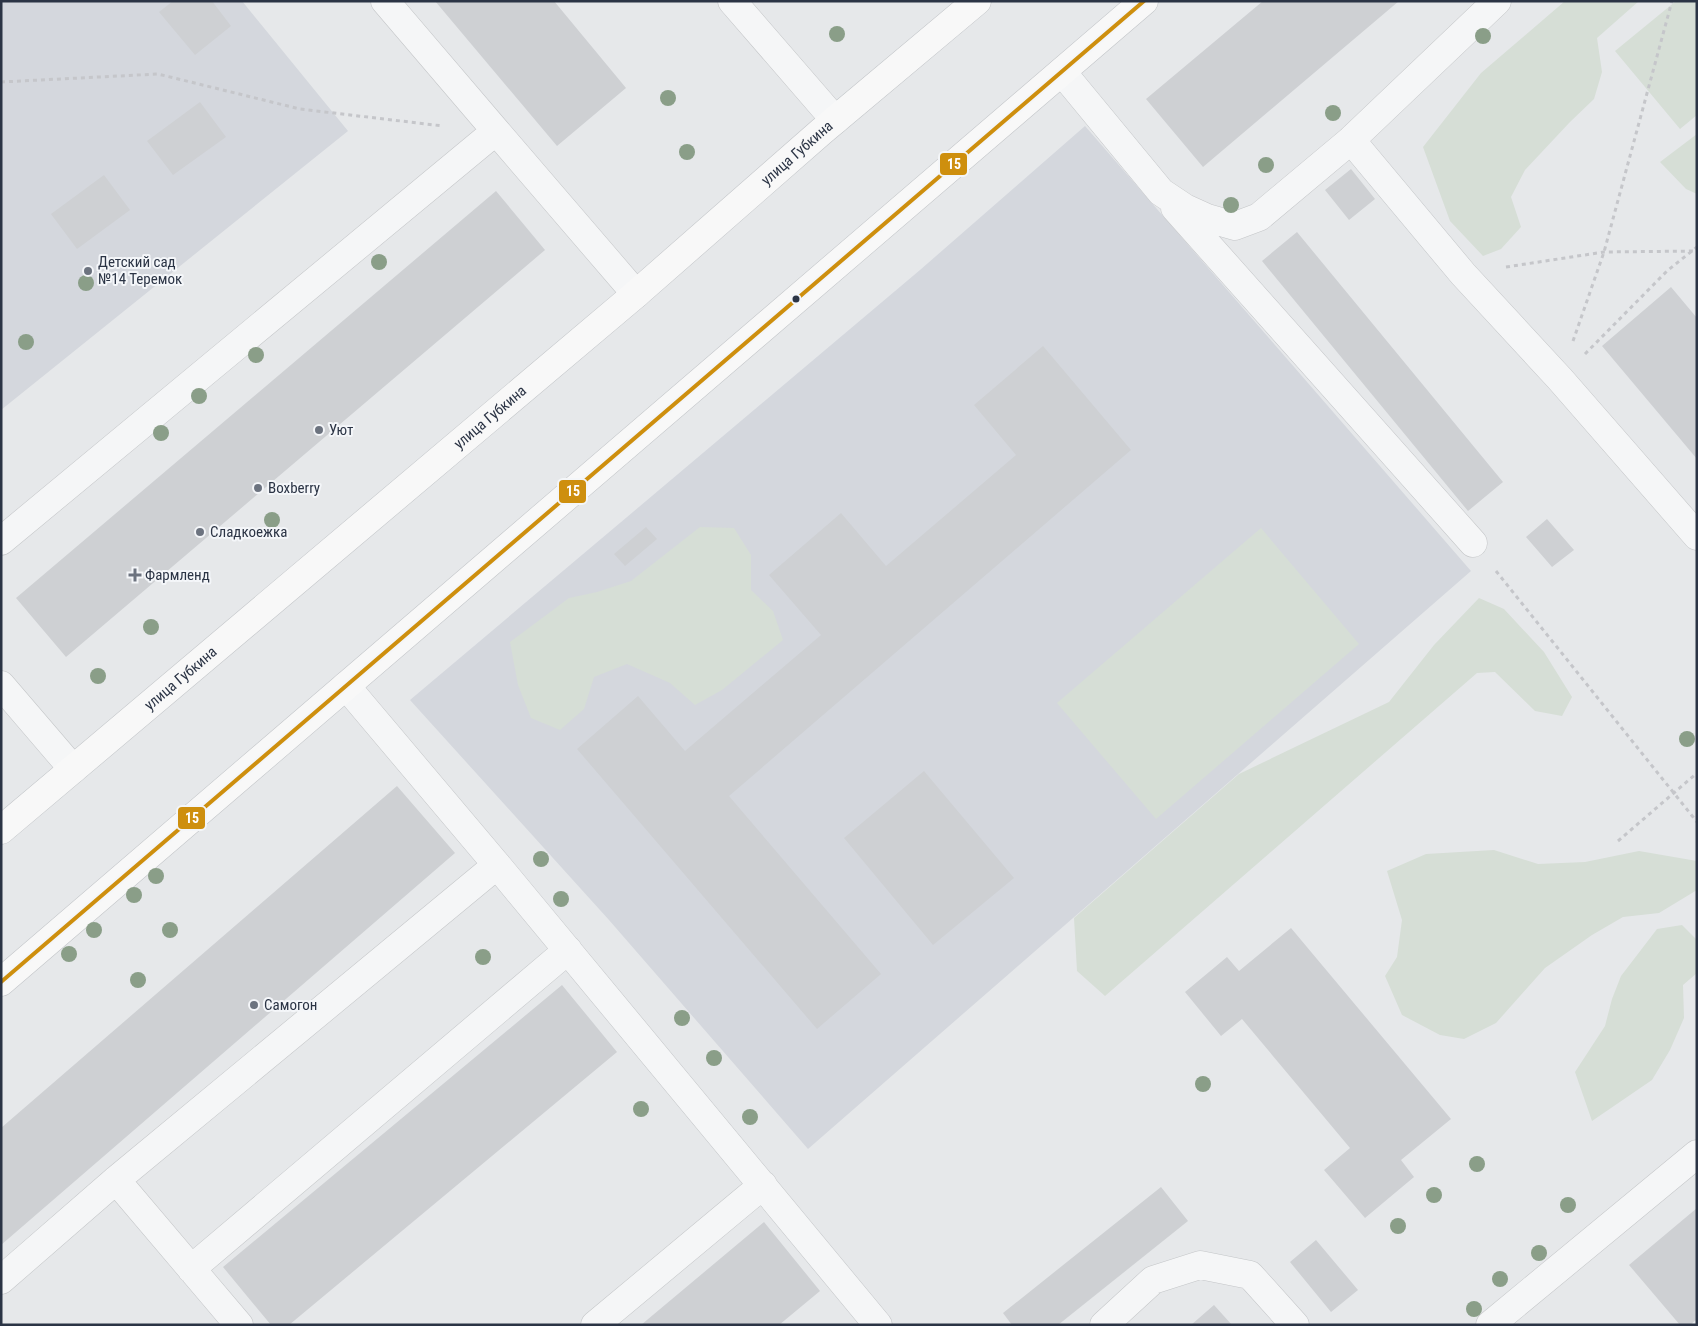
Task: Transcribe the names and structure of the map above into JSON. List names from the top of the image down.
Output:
{
  "streets": {
    "main road": ["улица Губкина"]
  },
  "places": {
    "other": [
      "Детский сад №14 Теремок",
      "Уют",
      "Boxberry",
      "Сладкоежка",
      "Самогон"
    ],
    "health": ["Фармленд"]
  },
  "lines": ["transit line 15"]
}
